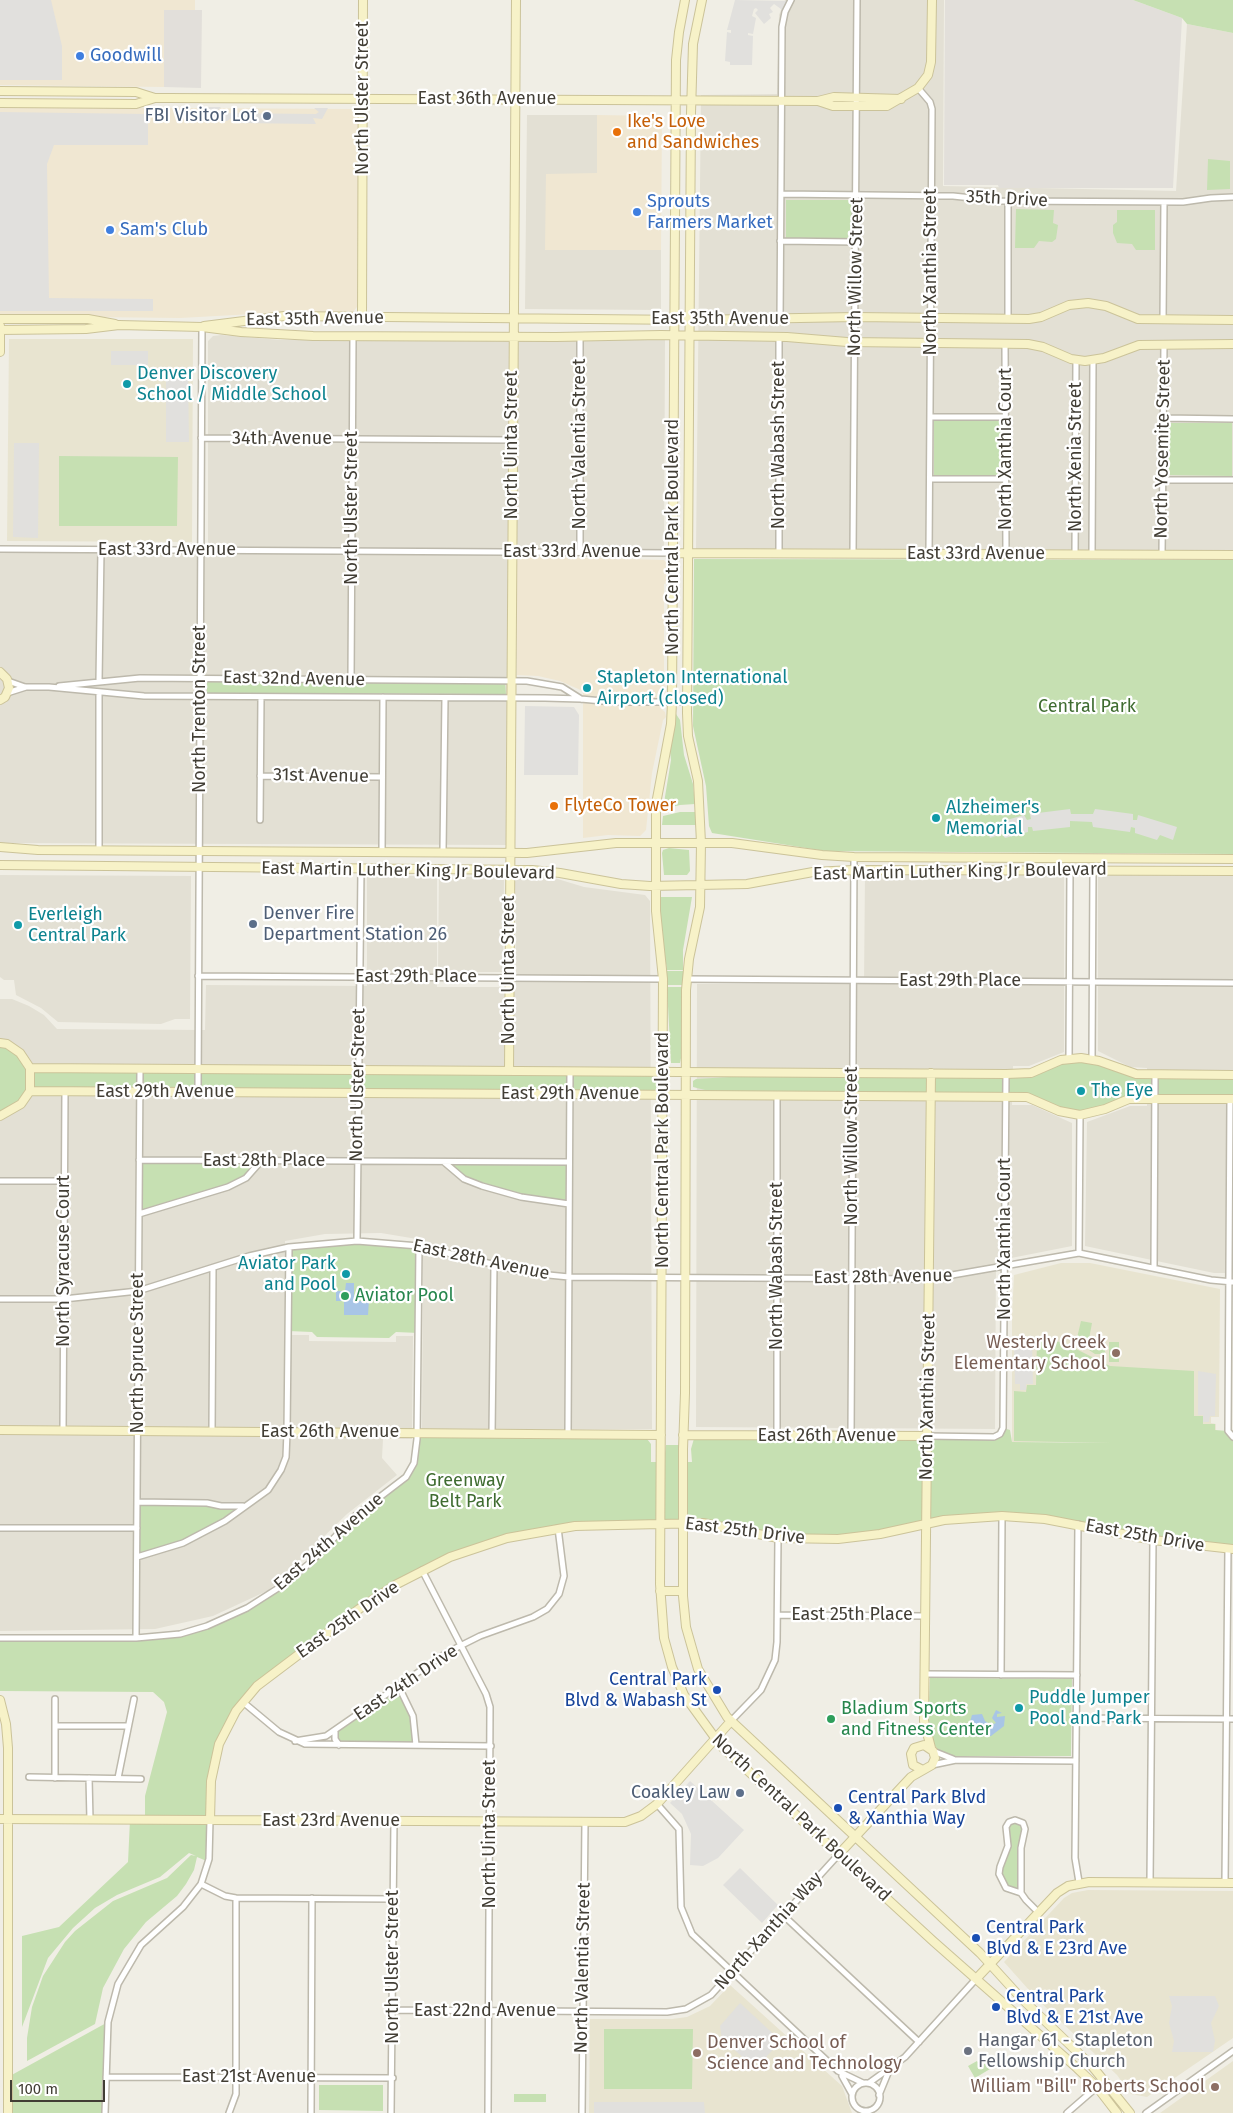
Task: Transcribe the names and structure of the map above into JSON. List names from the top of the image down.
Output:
{
  "streets": {
    "street": [
      "North Ulster Street",
      "East 36th Avenue",
      "35th Drive",
      "North Xanthia Street",
      "North Willow Street",
      "East 35th Avenue",
      "34th Avenue",
      "North Valentia Street",
      "North Uinta Street",
      "North Wabash Street",
      "North Xanthia Court",
      "North Yosemite Street",
      "North Xenia Street",
      "North Central Park Boulevard",
      "East 33rd Avenue",
      "East 32nd Avenue",
      "North Trenton Street",
      "31st Avenue",
      "East Martin Luther King Jr Boulevard",
      "East 29th Place",
      "East 29th Avenue",
      "East 28th Place",
      "East 28th Avenue",
      "North Syracuse Court",
      "North Spruce Street",
      "East 26th Avenue",
      "East 25th Drive",
      "East 24th Avenue",
      "East 25th Place",
      "East 24th Drive",
      "East 23rd Avenue",
      "North Xanthia Way",
      "East 22nd Avenue",
      "East 21st Avenue"
    ]
  },
  "crossings": [
    ["North Ulster Street", "East 36th Avenue"],
    ["North Ulster Street", "East 35th Avenue"],
    ["North Ulster Street", "34th Avenue"],
    ["North Ulster Street", "East 33rd Avenue"],
    ["North Ulster Street", "East 32nd Avenue"],
    ["North Ulster Street", "East Martin Luther King Jr Boulevard"],
    ["North Ulster Street", "East 29th Place"],
    ["North Ulster Street", "East 29th Avenue"],
    ["North Ulster Street", "East 28th Place"],
    ["North Ulster Street", "East 28th Avenue"],
    ["North Ulster Street", "East 23rd Avenue"],
    ["North Ulster Street", "East 22nd Avenue"],
    ["North Ulster Street", "East 21st Avenue"],
    ["East 36th Avenue", "North Xanthia Street"],
    ["East 36th Avenue", "North Willow Street"],
    ["East 36th Avenue", "North Uinta Street"],
    ["East 36th Avenue", "North Central Park Boulevard"],
    ["35th Drive", "North Xanthia Street"],
    ["35th Drive", "North Willow Street"],
    ["North Xanthia Street", "East 35th Avenue"],
    ["North Xanthia Street", "East 33rd Avenue"],
    ["North Xanthia Street", "East 29th Avenue"],
    ["North Xanthia Street", "East 28th Avenue"],
    ["North Xanthia Street", "East 26th Avenue"],
    ["North Xanthia Street", "East 25th Drive"],
    ["North Xanthia Street", "East 25th Place"],
    ["North Xanthia Street", "North Xanthia Way"],
    ["North Willow Street", "East 35th Avenue"],
    ["North Willow Street", "East 33rd Avenue"],
    ["North Willow Street", "East Martin Luther King Jr Boulevard"],
    ["North Willow Street", "East 29th Place"],
    ["North Willow Street", "East 29th Avenue"],
    ["North Willow Street", "East 28th Avenue"],
    ["North Willow Street", "East 26th Avenue"],
    ["East 35th Avenue", "North Valentia Street"],
    ["East 35th Avenue", "North Uinta Street"],
    ["East 35th Avenue", "North Wabash Street"],
    ["East 35th Avenue", "North Xanthia Court"],
    ["East 35th Avenue", "North Yosemite Street"],
    ["East 35th Avenue", "North Xenia Street"],
    ["East 35th Avenue", "North Central Park Boulevard"],
    ["East 35th Avenue", "North Trenton Street"],
    ["34th Avenue", "North Uinta Street"],
    ["34th Avenue", "North Trenton Street"],
    ["North Valentia Street", "East 33rd Avenue"],
    ["North Valentia Street", "East 23rd Avenue"],
    ["North Valentia Street", "East 22nd Avenue"],
    ["North Uinta Street", "East 33rd Avenue"],
    ["North Uinta Street", "East 32nd Avenue"],
    ["North Uinta Street", "East Martin Luther King Jr Boulevard"],
    ["North Uinta Street", "East 29th Place"],
    ["North Uinta Street", "East 29th Avenue"],
    ["North Uinta Street", "East 25th Drive"],
    ["North Uinta Street", "East 24th Drive"],
    ["North Uinta Street", "East 23rd Avenue"],
    ["North Uinta Street", "East 22nd Avenue"],
    ["North Wabash Street", "East 33rd Avenue"],
    ["North Wabash Street", "East 29th Avenue"],
    ["North Wabash Street", "East 28th Avenue"],
    ["North Wabash Street", "East 26th Avenue"],
    ["North Xanthia Court", "East 33rd Avenue"],
    ["North Xanthia Court", "East 29th Avenue"],
    ["North Xanthia Court", "East 28th Avenue"],
    ["North Xanthia Court", "East 26th Avenue"],
    ["North Yosemite Street", "East 33rd Avenue"],
    ["North Xenia Street", "East 33rd Avenue"],
    ["North Central Park Boulevard", "East 33rd Avenue"],
    ["North Central Park Boulevard", "East 32nd Avenue"],
    ["North Central Park Boulevard", "East Martin Luther King Jr Boulevard"],
    ["North Central Park Boulevard", "East 29th Place"],
    ["North Central Park Boulevard", "East 29th Avenue"],
    ["North Central Park Boulevard", "East 28th Avenue"],
    ["North Central Park Boulevard", "East 26th Avenue"],
    ["North Central Park Boulevard", "East 25th Drive"],
    ["North Central Park Boulevard", "East 23rd Avenue"],
    ["North Central Park Boulevard", "North Xanthia Way"],
    ["East 33rd Avenue", "North Trenton Street"],
    ["East 32nd Avenue", "North Trenton Street"],
    ["North Trenton Street", "East Martin Luther King Jr Boulevard"],
    ["North Trenton Street", "East 29th Place"],
    ["North Trenton Street", "East 29th Avenue"],
    ["East 29th Avenue", "North Syracuse Court"],
    ["East 29th Avenue", "North Spruce Street"],
    ["East 28th Place", "North Spruce Street"],
    ["East 28th Avenue", "North Syracuse Court"],
    ["East 28th Avenue", "North Spruce Street"],
    ["North Syracuse Court", "East 26th Avenue"],
    ["North Spruce Street", "East 26th Avenue"],
    ["North Spruce Street", "East 24th Avenue"],
    ["East 26th Avenue", "East 24th Avenue"],
    ["East 25th Drive", "East 24th Drive"],
    ["East 25th Drive", "East 23rd Avenue"],
    ["North Xanthia Way", "East 22nd Avenue"]
  ],
  "parks": ["Central Park", "Greenway Belt Park"],
  "places": [
    "Goodwill",
    "FBI Visitor Lot",
    "Ike's Love and Sandwiches",
    "Sprouts Farmers Market",
    "Sam's Club",
    "Denver Discovery School / Middle School",
    "Stapleton International Airport (closed)",
    "FlyteCo Tower",
    "Alzheimer's Memorial",
    "Denver Fire Department Station 26",
    "Everleigh Central Park",
    "The Eye",
    "Aviator Park and Pool",
    "Aviator Pool",
    "Westerly Creek Elementary School",
    "Central Park Blvd & Wabash St",
    "Puddle Jumper Pool and Park",
    "Bladium Sports and Fitness Center",
    "Coakley Law",
    "Central Park Blvd & Xanthia Way",
    "Central Park Blvd & E 23rd Ave",
    "Central Park Blvd & E 21st Ave",
    "Hangar 61 - Stapleton Fellowship Church",
    "Denver School of Science and Technology",
    "William \"Bill\" Roberts School"
  ],
  "scale_bar": "100 m"
}
